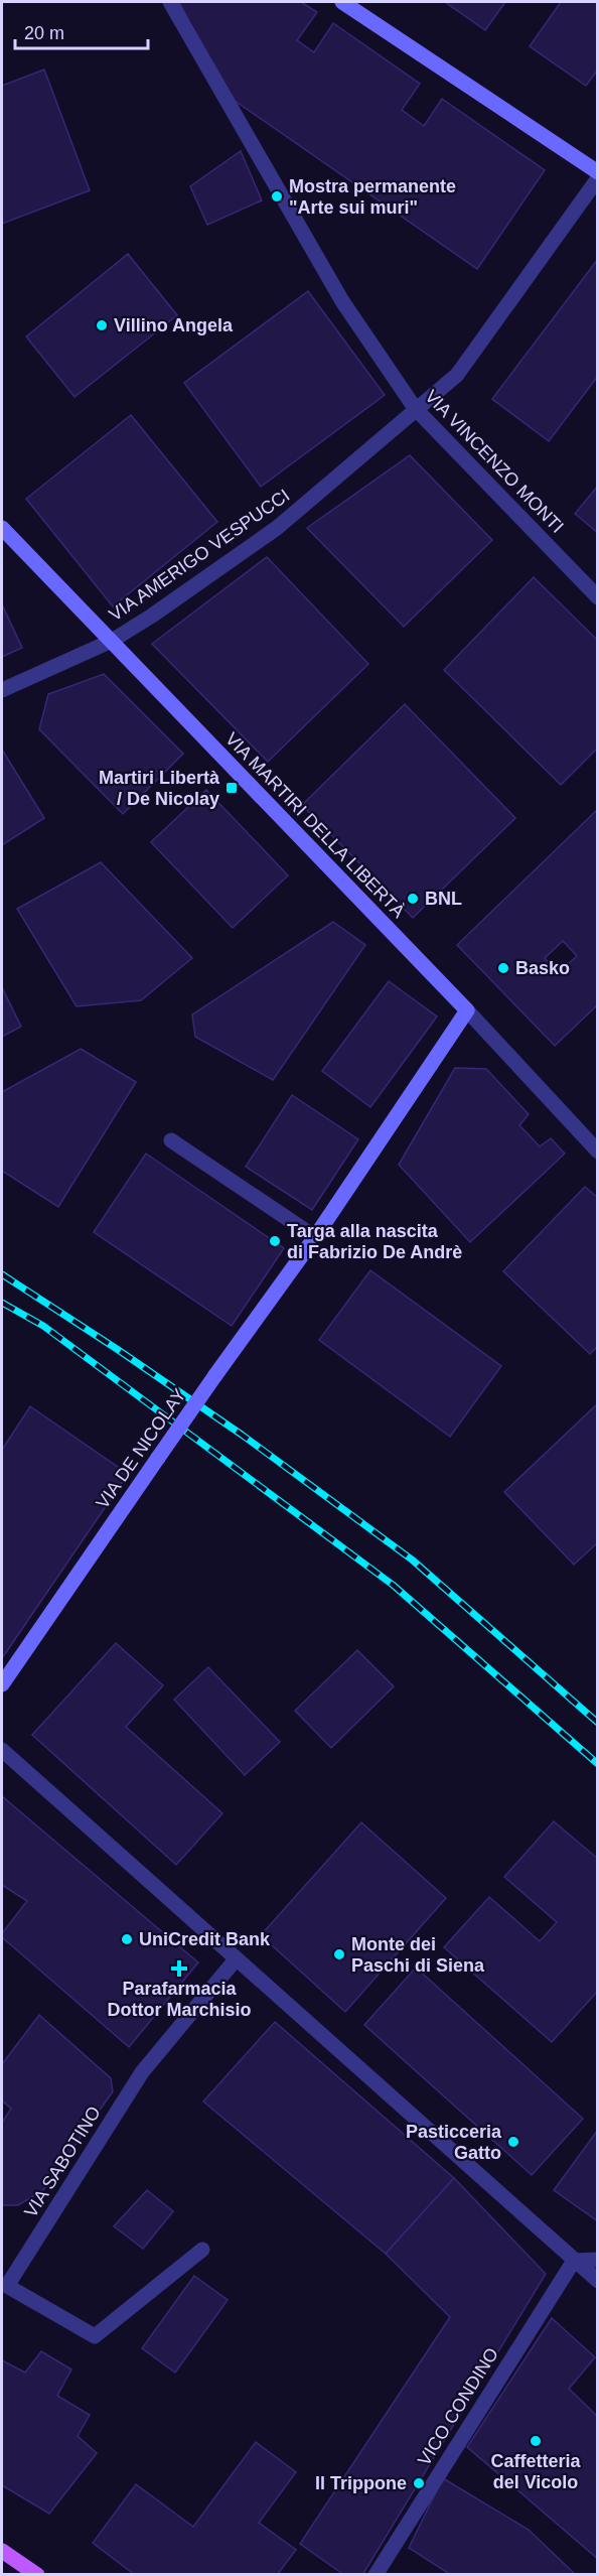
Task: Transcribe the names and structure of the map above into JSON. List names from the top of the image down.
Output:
{
  "streets": {
    "street": [
      "VIA VINCENZO MONTI",
      "VIA AMERIGO VESPUCCI",
      "VIA MARTIRI DELLA LIBERTÀ",
      "VIA DE NICOLAY",
      "VIA SABOTINO",
      "VICO CONDINO"
    ]
  },
  "crossings": [
    ["VIA VINCENZO MONTI", "VIA AMERIGO VESPUCCI"],
    ["VIA AMERIGO VESPUCCI", "VIA MARTIRI DELLA LIBERTÀ"],
    ["VIA MARTIRI DELLA LIBERTÀ", "VIA DE NICOLAY"]
  ],
  "places": {
    "other": [
      "Mostra permanente \"Arte sui muri\"",
      "Villino Angela",
      "BNL",
      "Basko",
      "Targa alla nascita di Fabrizio De Andrè",
      "UniCredit Bank",
      "Monte dei Paschi di Siena",
      "Pasticceria Gatto",
      "Caffetteria del Vicolo",
      "Il Trippone"
    ],
    "transit": ["Martiri Libertà / De Nicolay"],
    "health": ["Parafarmacia Dottor Marchisio"]
  },
  "scale_bar": "20 m"
}
